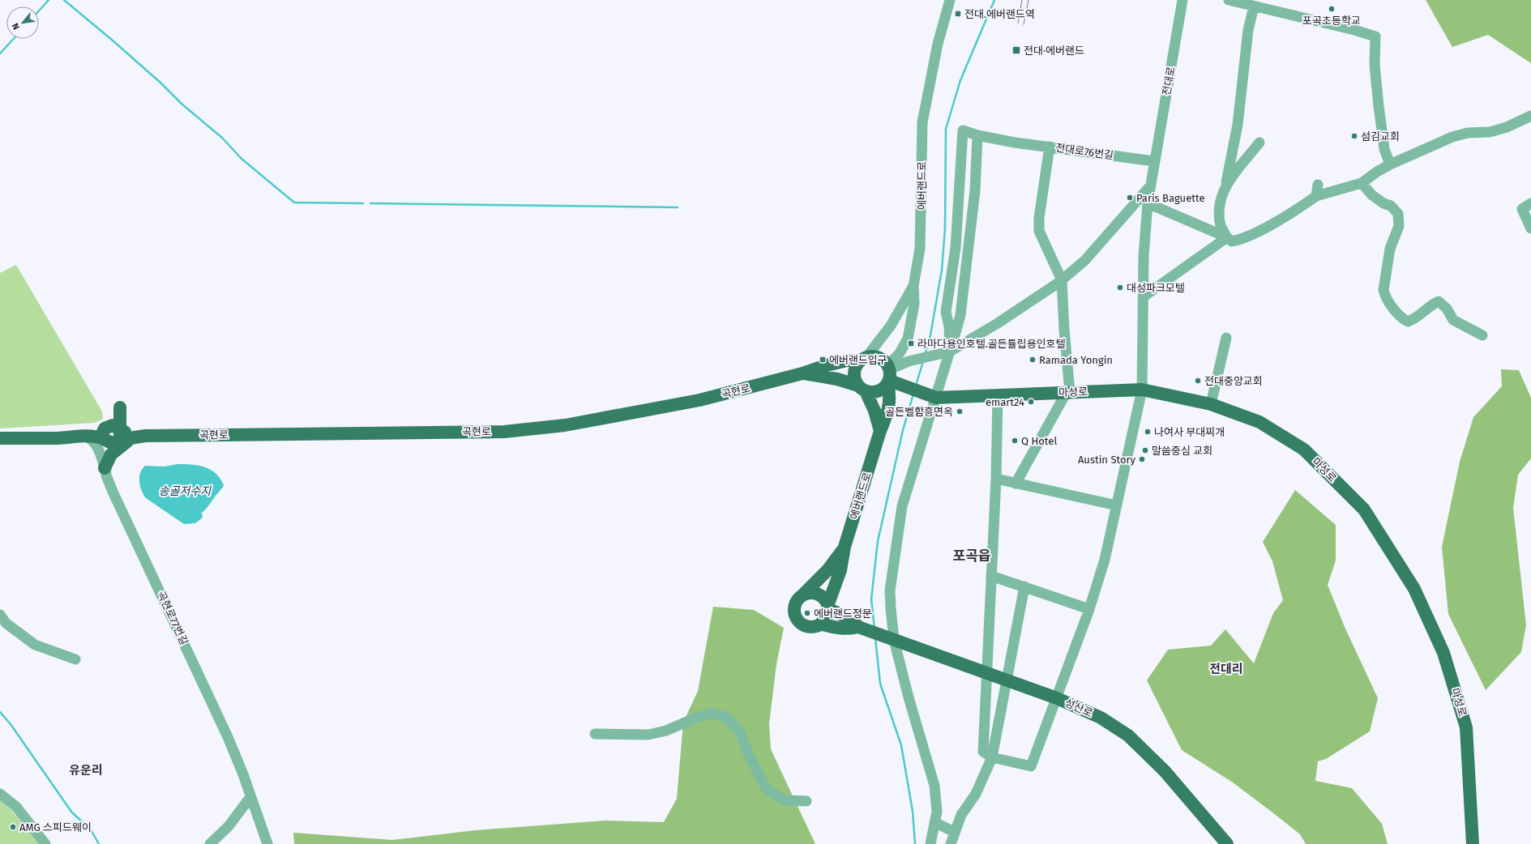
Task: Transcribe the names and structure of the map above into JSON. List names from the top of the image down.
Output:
{
  "streets": {
    "main road": [
      "에버랜드로",
      "곡현로",
      "마성로",
      "성산로"
    ],
    "street": ["전대로", "전대로76번길", "곡현로77번길"]
  },
  "crossings": [
    ["전대로", "전대로76번길"],
    ["전대로", "마성로"],
    ["전대로", "성산로"],
    ["에버랜드로", "곡현로"],
    ["에버랜드로", "마성로"],
    ["곡현로", "마성로"]
  ],
  "districts": ["포곡읍", "전대리", "유운리"],
  "water": ["송골저수지"],
  "places": {
    "other": [
      "포곡초등학교",
      "섬김교회",
      "Paris Baguette",
      "대성파크모텔",
      "Ramada Yongin",
      "전대중앙교회",
      "emart24",
      "골든벨함흥면옥",
      "나여사 부대찌개",
      "Q Hotel",
      "말씀중심 교회",
      "Austin Story",
      "에버랜드정문",
      "AMG 스피드웨이"
    ],
    "transit": [
      "전대.에버랜드역",
      "전대·에버랜드",
      "라마다용인호텔.골든튤립용인호텔",
      "에버랜드입구"
    ]
  },
  "north": "bottom left"
}
